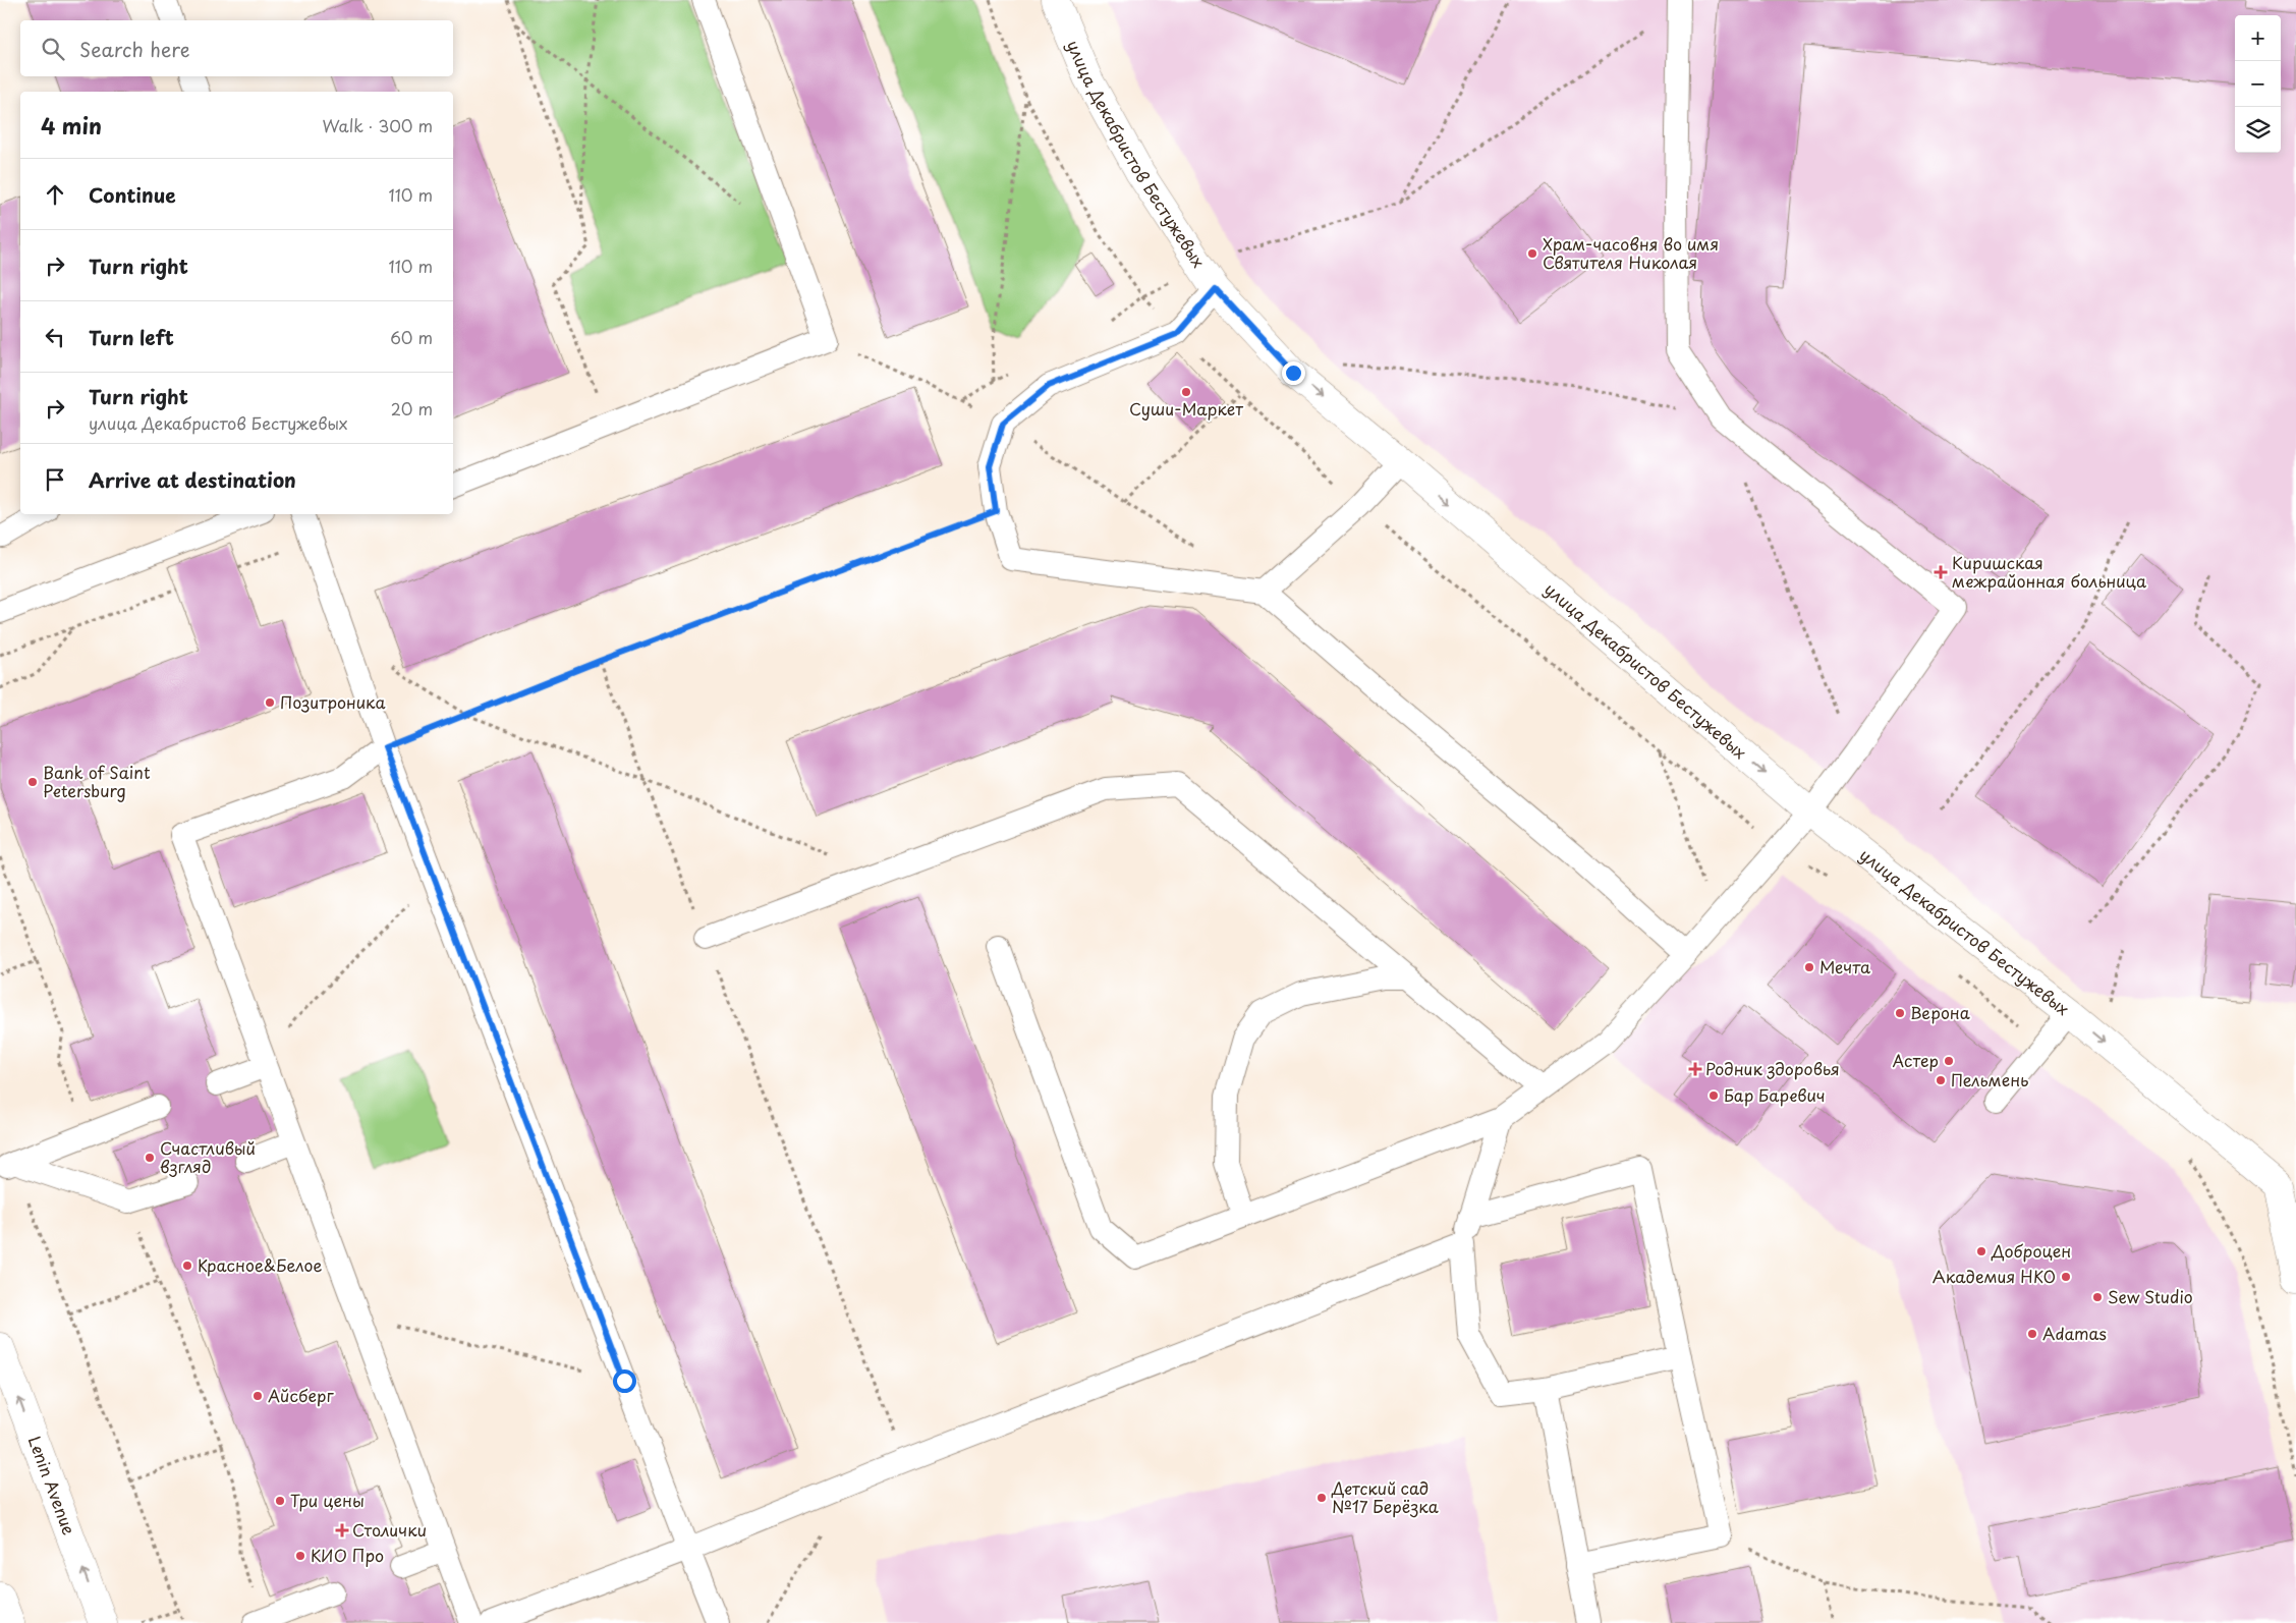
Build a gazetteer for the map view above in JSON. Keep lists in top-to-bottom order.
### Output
{
  "streets": {
    "street": ["улица Декабристов Бестужевых", "Lenin Avenue"]
  },
  "one_way": ["улица Декабристов Бестужевых", "Lenin Avenue"],
  "places": {
    "other": [
      "Храм-часовня во имя Святителя Николая",
      "Суши-Маркет",
      "Позитроника",
      "Bank of Saint Petersburg",
      "Мечта",
      "Верона",
      "Астер",
      "Пельмень",
      "Бар Баревич",
      "Счастливый взгляд",
      "Доброцен",
      "Красное&Белое",
      "Академия НКО",
      "Sew Studio",
      "Adamas",
      "Айсберг",
      "Детский сад №17 Берёзка",
      "Три цены",
      "КИО Про"
    ],
    "health": ["Киришская межрайонная больница", "Родник здоровья", "Столички"]
  },
  "page": {
    "map_buttons": ["+", "−"],
    "search": "Search here",
    "heading": ["4 min", "Walk · 300 m"],
    "list": [
      ["Continue", "110 m"],
      ["Turn right", "110 m"],
      ["Turn left", "60 m"],
      ["Turn right", "улица Декабристов Бестужевых", "20 m"],
      "Arrive at destination"
    ]
  }
}
